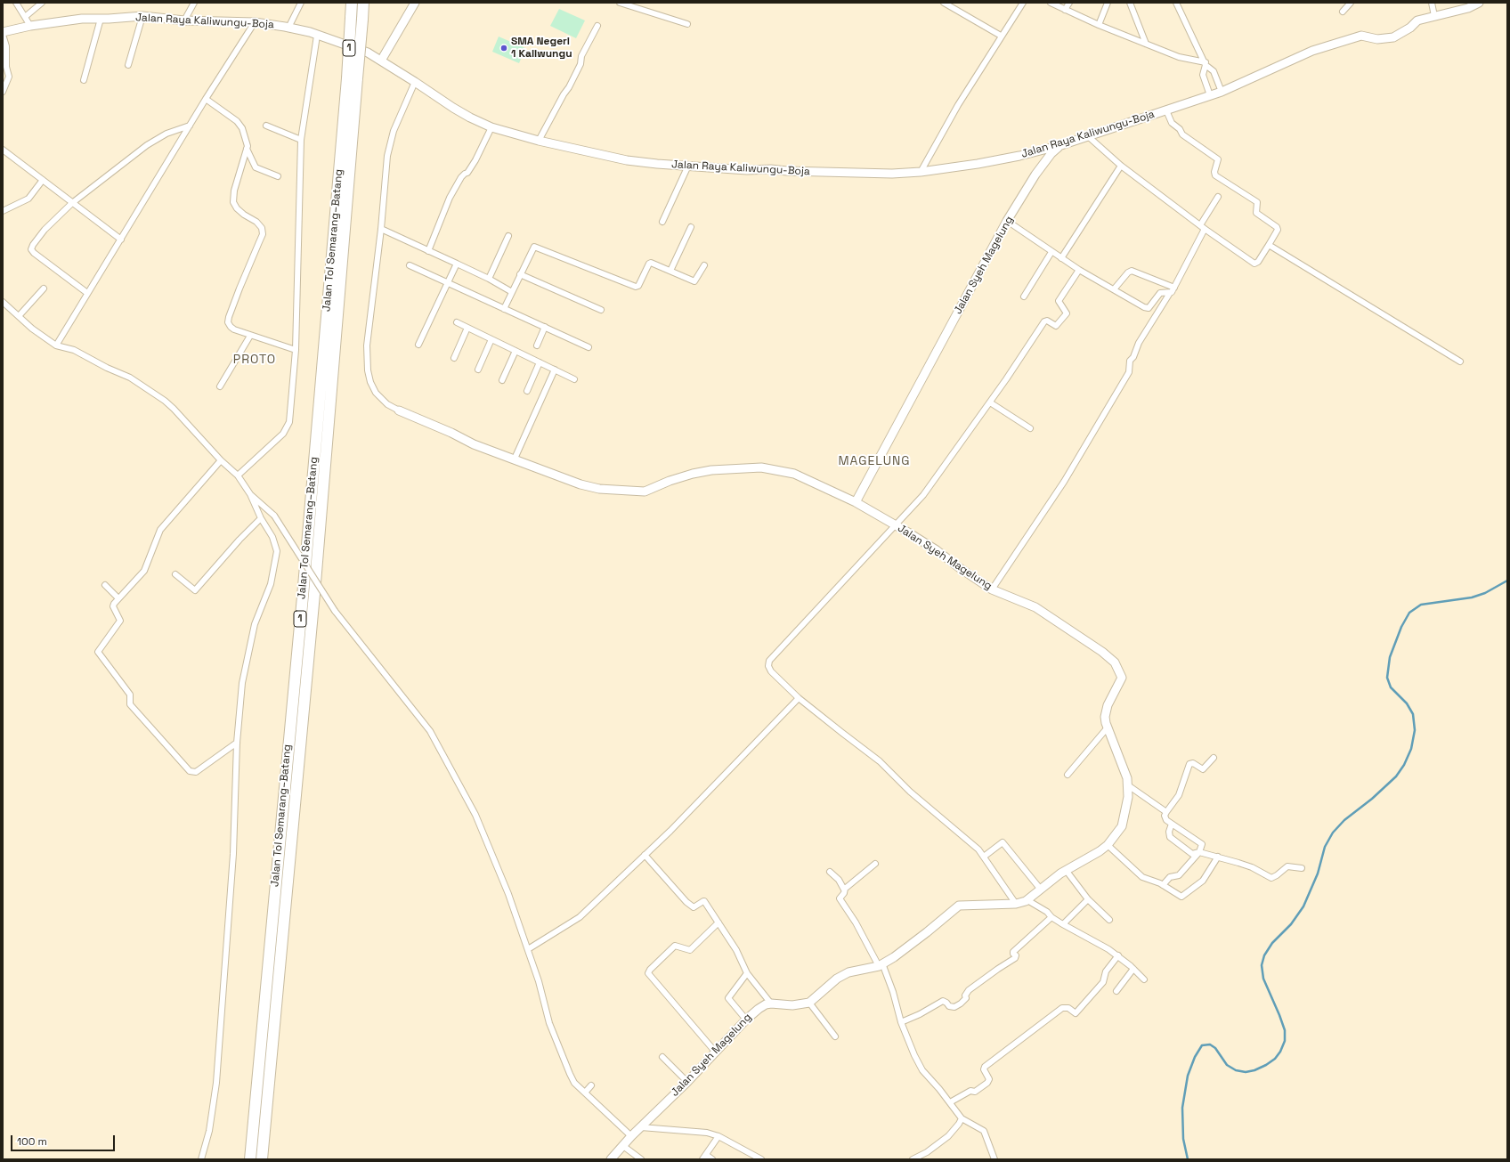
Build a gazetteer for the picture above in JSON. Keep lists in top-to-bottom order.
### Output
{
  "streets": {
    "highway": ["1", "Jalan Tol Semarang–Batang"],
    "street": ["Jalan Raya Kaliwungu-Boja", "Jalan Syeh Magelung"]
  },
  "crossings": [
    ["Jalan Raya Kaliwungu-Boja", "Jalan Syeh Magelung"]
  ],
  "districts": ["PROTO", "MAGELUNG"],
  "places": ["SMA Negeri 1 Kaliwungu"],
  "scale_bar": "100 m"
}
